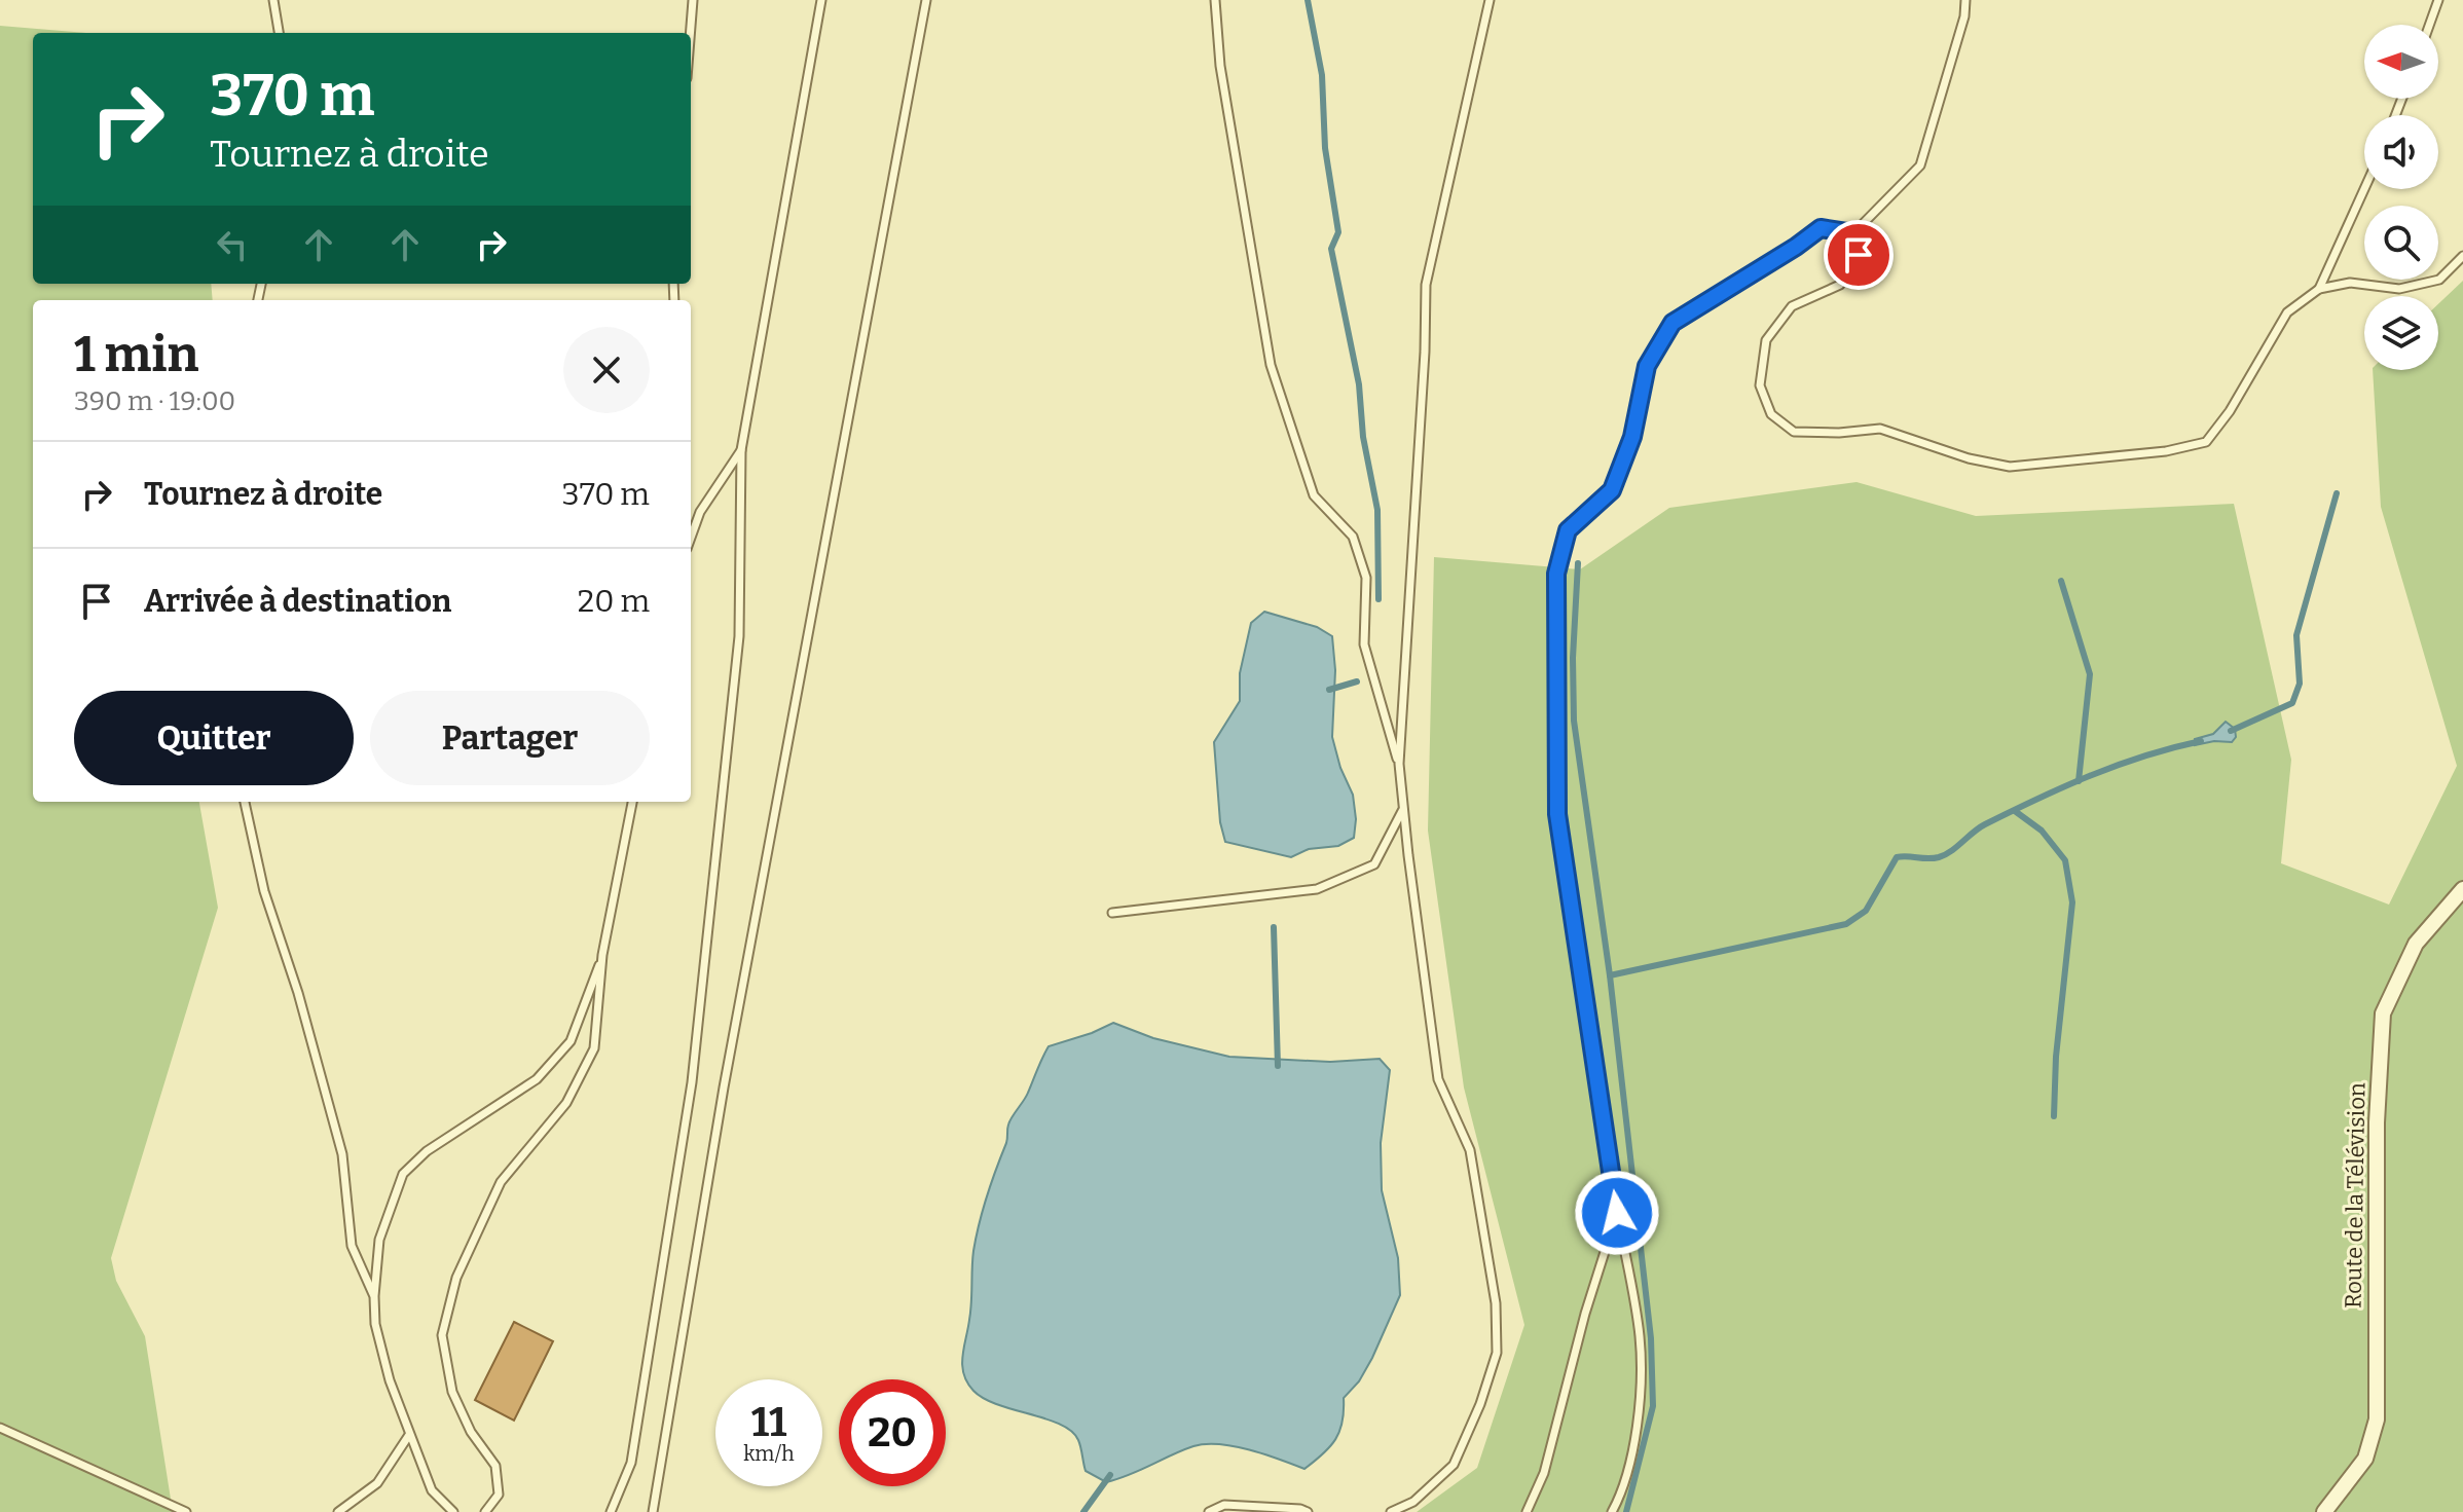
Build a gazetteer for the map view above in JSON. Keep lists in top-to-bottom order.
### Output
{
  "streets": {
    "street": ["Route de la Télévision"]
  },
  "north": "left",
  "page": {
    "turn": ["370 m", "Tournez à droite"],
    "heading": ["1 min", "390 m · 19:00"],
    "list": [
      {
        "name": "Tournez à droite",
        "value": "370 m"
      },
      {
        "name": "Arrivée à destination",
        "value": "20 m"
      }
    ],
    "buttons": ["Quitter", "Partager"],
    "speed": "11 km/h",
    "limit": "20"
  }
}
